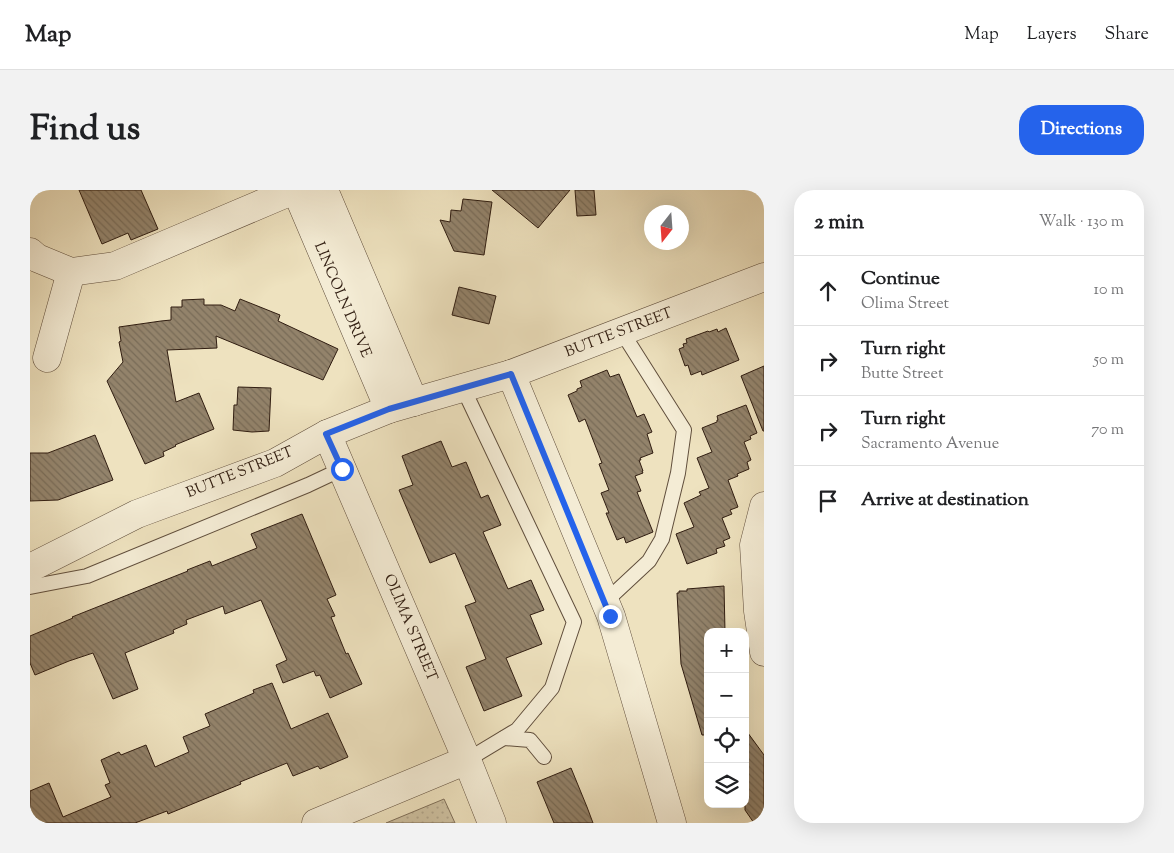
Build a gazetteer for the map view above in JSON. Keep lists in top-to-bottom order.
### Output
{
  "streets": {
    "street": ["LINCOLN DRIVE", "BUTTE STREET", "OLIMA STREET"]
  },
  "crossings": [
    ["LINCOLN DRIVE", "BUTTE STREET"],
    ["BUTTE STREET", "OLIMA STREET"]
  ],
  "north": "bottom",
  "page": {
    "header": "Map",
    "nav": ["Map", "Layers", "Share"],
    "title": "Find us",
    "buttons": "Directions",
    "heading": ["2 min", "Walk · 130 m"],
    "list": [
      ["Continue", "Olima Street", "10 m"],
      ["Turn right", "Butte Street", "50 m"],
      ["Turn right", "Sacramento Avenue", "70 m"],
      "Arrive at destination"
    ],
    "map_buttons": ["+", "−"]
  }
}
